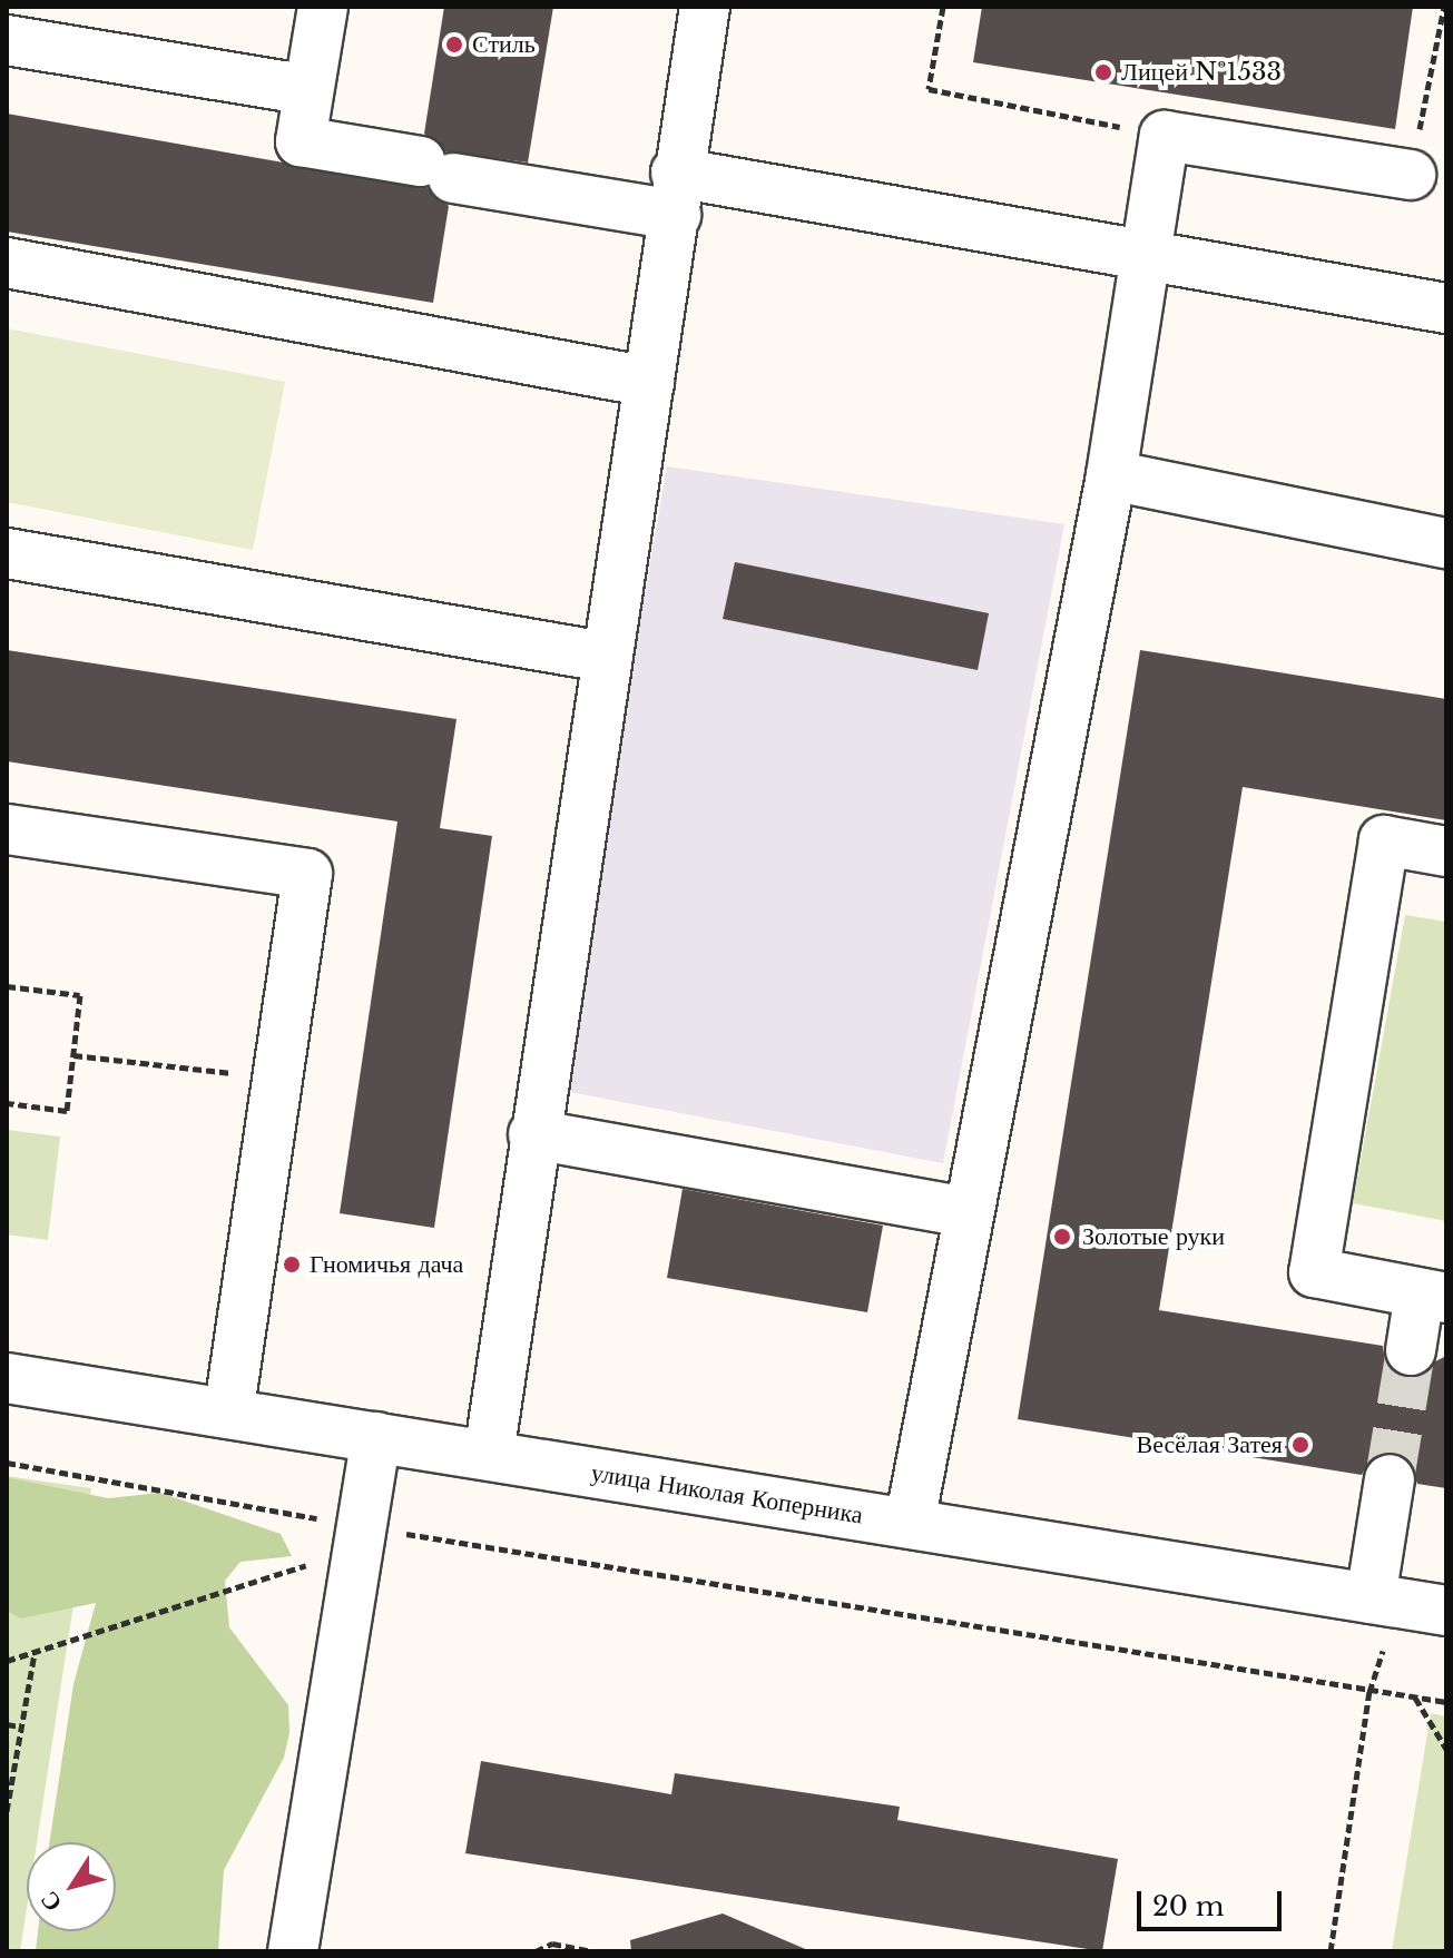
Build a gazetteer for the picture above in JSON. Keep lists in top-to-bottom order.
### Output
{
  "streets": {
    "street": ["улица Николая Коперника"]
  },
  "places": [
    "Стиль",
    "Лицей №1533",
    "Золотые руки",
    "Гномичья дача",
    "Весёлая Затея"
  ],
  "scale_bar": "20 m",
  "north": "bottom left"
}
